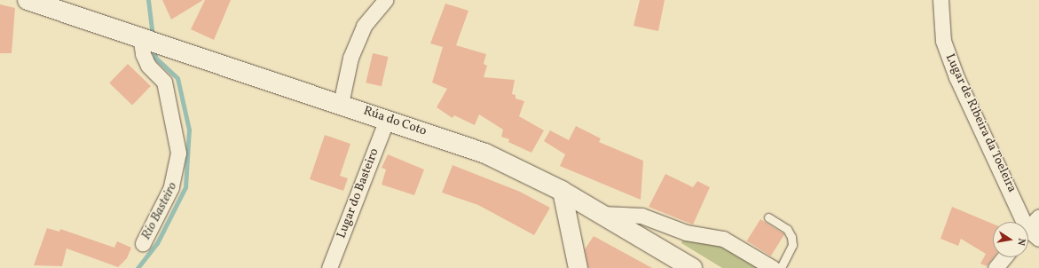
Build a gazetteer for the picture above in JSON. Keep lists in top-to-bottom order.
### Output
{
  "streets": {
    "main road": ["Rúa do Coto"],
    "street": ["Lugar de Ribeira da Toeleira", "Lugar do Basteiro"]
  },
  "crossings": [
    ["Rúa do Coto", "Lugar do Basteiro"]
  ],
  "water": ["Río Basteiro"],
  "north": "right"
}
